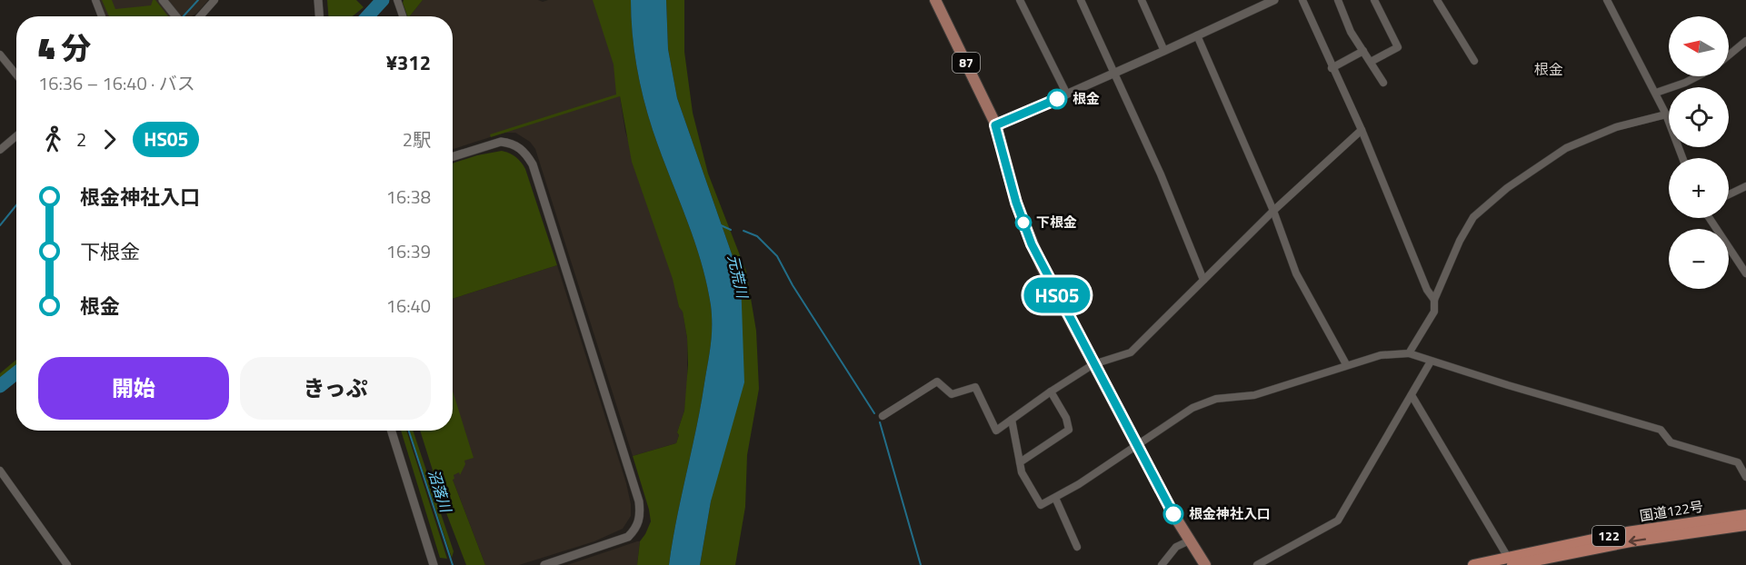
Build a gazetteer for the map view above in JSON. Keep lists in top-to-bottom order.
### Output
{
  "streets": {
    "highway": ["国道122号", "122"],
    "main road": ["87"]
  },
  "districts": ["根金"],
  "water": ["元荒川", "沼落川"],
  "places": ["根金", "下根金", "根金神社入口"],
  "lines": ["bus line HS05"],
  "north": "left",
  "page": {
    "on_map": "HS05",
    "map_buttons": ["+", "−"],
    "heading": ["4 分", "16:36 – 16:40 · バス", "¥312"],
    "legs": ["2", "HS05", "2駅"],
    "list": [
      {
        "name": "根金神社入口",
        "value": "16:38"
      },
      {
        "name": "下根金",
        "value": "16:39"
      },
      {
        "name": "根金",
        "value": "16:40"
      }
    ],
    "buttons": ["開始", "きっぷ"]
  }
}
